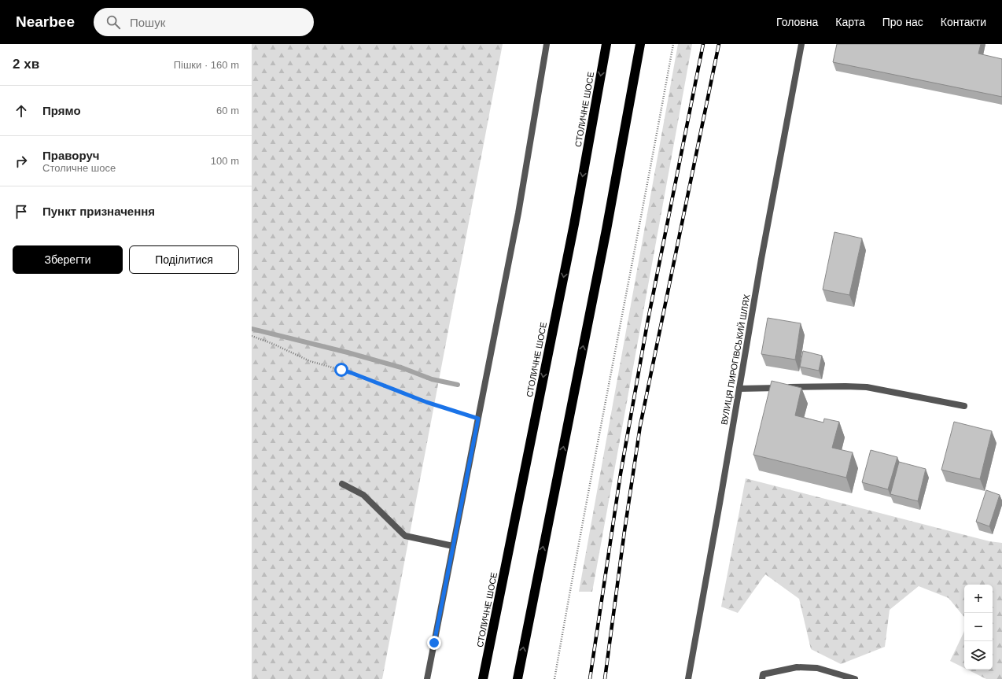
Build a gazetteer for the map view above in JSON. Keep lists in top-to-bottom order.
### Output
{
  "streets": {
    "highway": ["СТОЛИЧНЕ ШОСЕ"],
    "street": ["ВУЛИЦЯ ПИРОГІВСЬКИЙ ШЛЯХ"]
  },
  "page": {
    "header": "Nearbee",
    "search": "Пошук",
    "nav": [
      "Головна",
      "Карта",
      "Про нас",
      "Контакти"
    ],
    "heading": ["2 хв", "Пішки · 160 m"],
    "list": [
      ["Прямо", "60 m"],
      ["Праворуч", "Столичне шосе", "100 m"],
      "Пункт призначення"
    ],
    "buttons": ["Зберегти", "Поділитися"],
    "map_buttons": ["+", "−"]
  }
}
